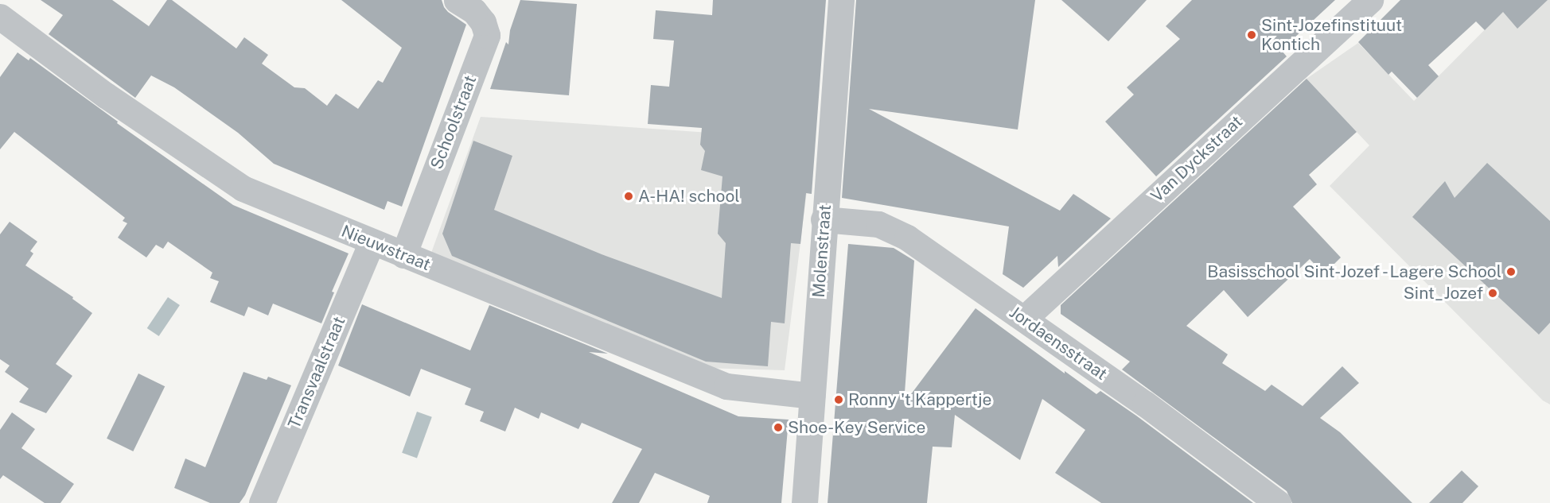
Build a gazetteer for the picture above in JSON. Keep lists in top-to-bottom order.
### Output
{
  "streets": {
    "street": [
      "Schoolstraat",
      "Van Dyckstraat",
      "Nieuwstraat",
      "Molenstraat",
      "Jordaensstraat",
      "Transvaalstraat"
    ]
  },
  "crossings": [
    ["Schoolstraat", "Nieuwstraat"],
    ["Van Dyckstraat", "Jordaensstraat"],
    ["Nieuwstraat", "Molenstraat"],
    ["Nieuwstraat", "Transvaalstraat"],
    ["Molenstraat", "Jordaensstraat"]
  ],
  "places": [
    "Sint-Jozefinstituut Kontich",
    "A-HA! school",
    "Basisschool Sint-Jozef - Lagere School",
    "Sint_Jozef",
    "Ronny 't Kappertje",
    "Shoe-Key Service"
  ]
}
